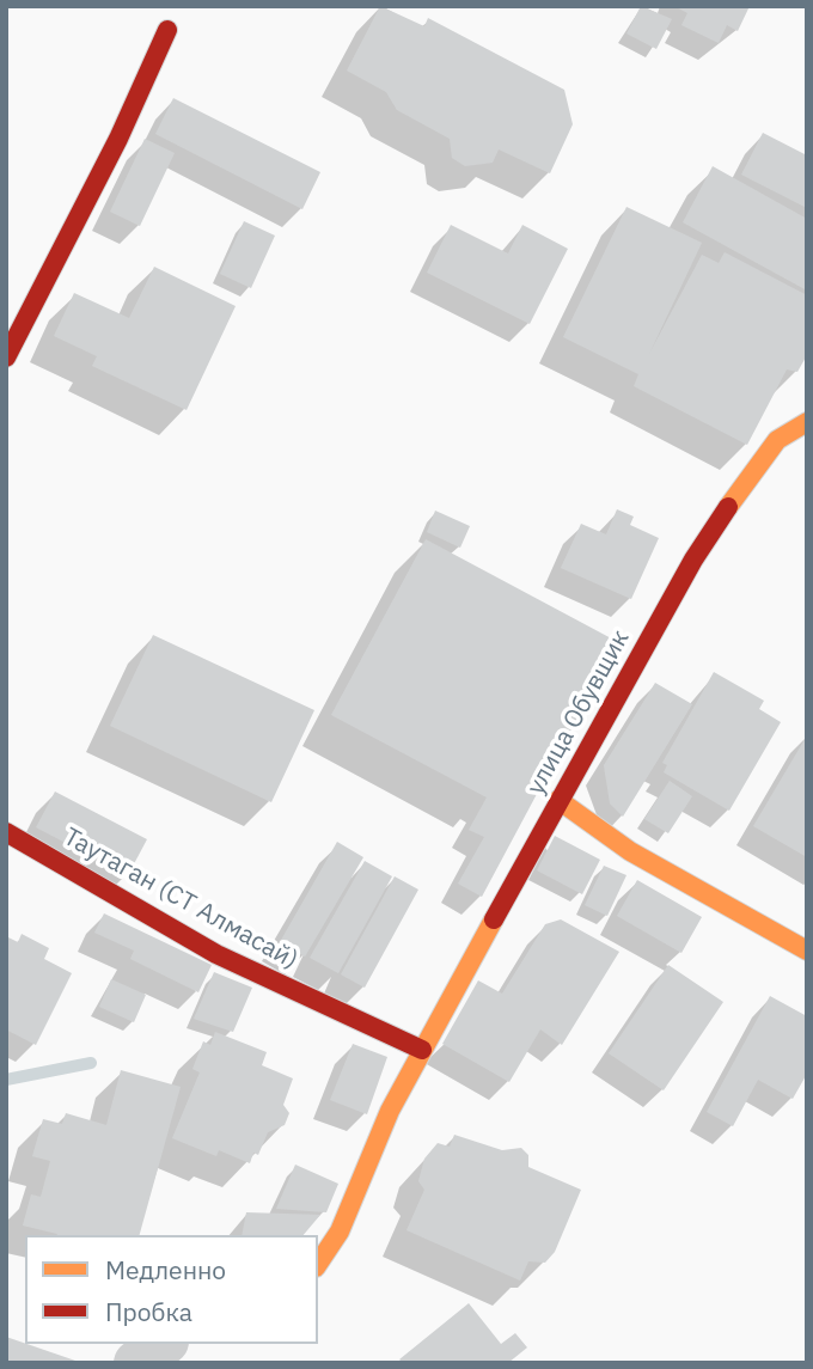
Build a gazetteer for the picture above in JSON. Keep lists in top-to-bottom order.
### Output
{
  "streets": {
    "street": ["улица Обувщик", "Таутаган (СТ Алмасай)"]
  },
  "crossings": [
    ["улица Обувщик", "Таутаган (СТ Алмасай)"]
  ],
  "legend": ["Медленно", "Пробка"]
}
